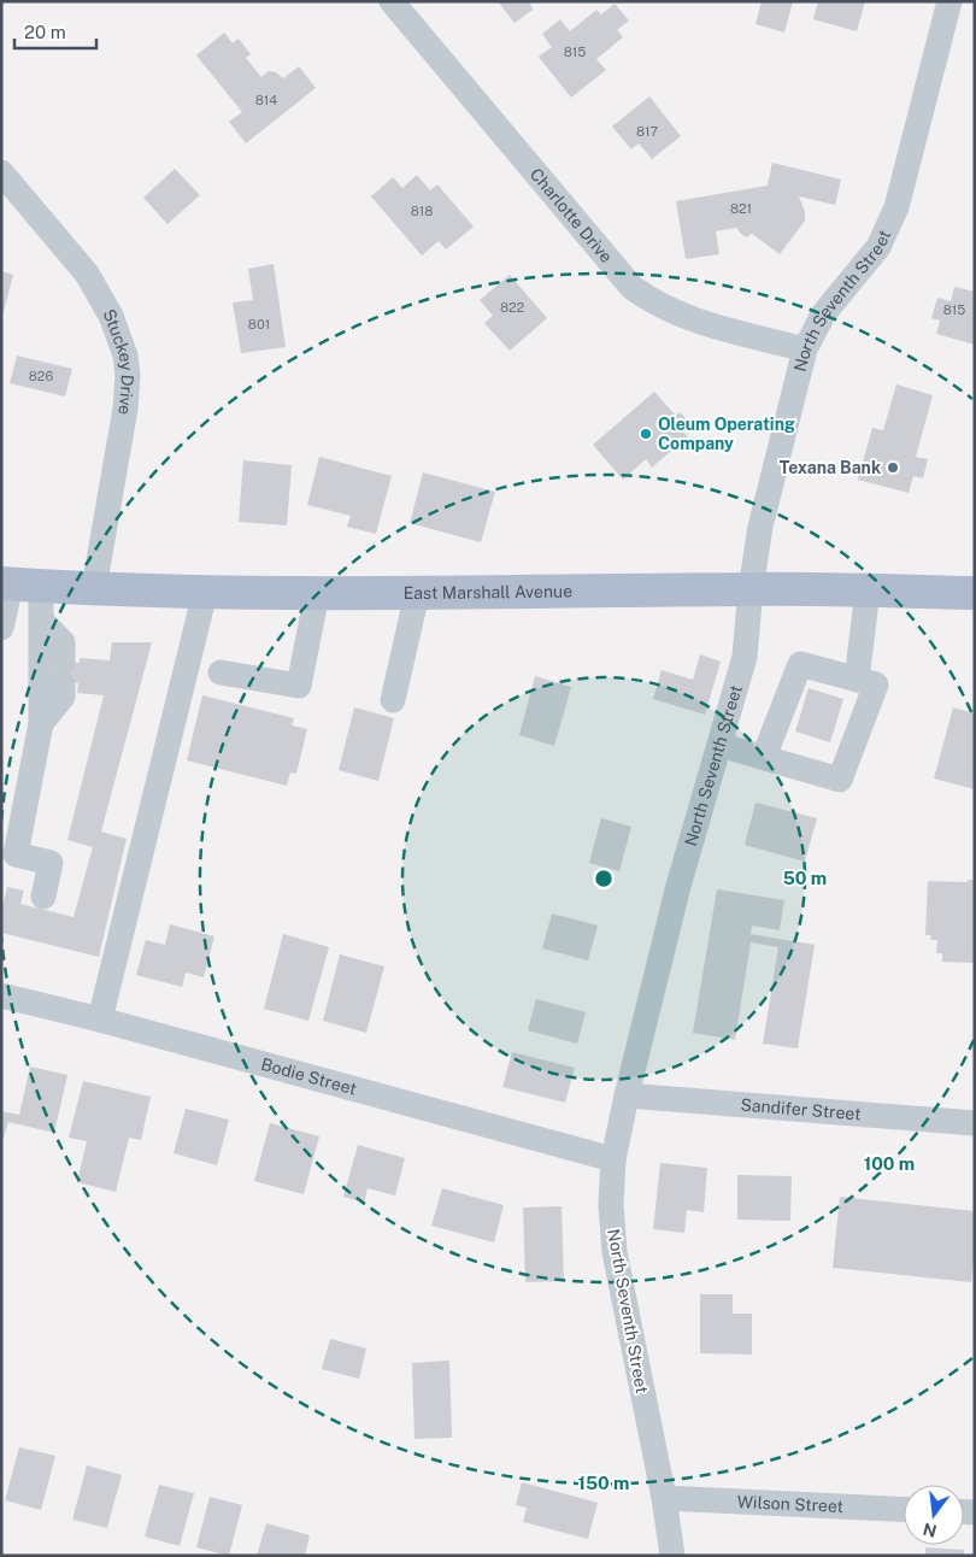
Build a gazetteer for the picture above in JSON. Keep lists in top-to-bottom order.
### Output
{
  "streets": {
    "main road": ["East Marshall Avenue"],
    "street": [
      "Charlotte Drive",
      "North Seventh Street",
      "Stuckey Drive",
      "Bodie Street",
      "Sandifer Street",
      "Wilson Street"
    ]
  },
  "crossings": [
    ["Charlotte Drive", "North Seventh Street"],
    ["North Seventh Street", "East Marshall Avenue"],
    ["North Seventh Street", "Bodie Street"],
    ["North Seventh Street", "Sandifer Street"],
    ["North Seventh Street", "Wilson Street"],
    ["Stuckey Drive", "East Marshall Avenue"]
  ],
  "places": ["Oleum Operating Company", "Texana Bank"],
  "house_numbers": [
    "815",
    "814",
    "817",
    "821",
    "818",
    "822",
    "815",
    "801",
    "826"
  ],
  "scale_bar": "20 m",
  "north": "bottom",
  "rings": ["50 m", "100 m", "150 m"]
}
